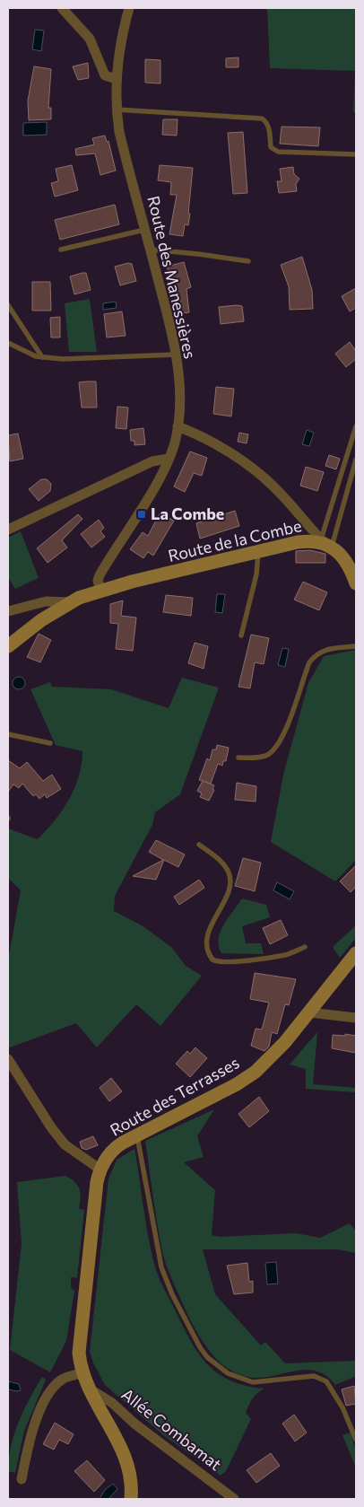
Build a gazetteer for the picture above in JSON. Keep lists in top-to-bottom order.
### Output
{
  "streets": {
    "street": [
      "Route des Manessières",
      "Route de la Combe",
      "Route des Terrasses",
      "Allée Combamat"
    ]
  },
  "crossings": [
    ["Route des Manessières", "Route de la Combe"],
    ["Route des Terrasses", "Allée Combamat"]
  ],
  "places": {
    "transit": ["La Combe"]
  }
}
